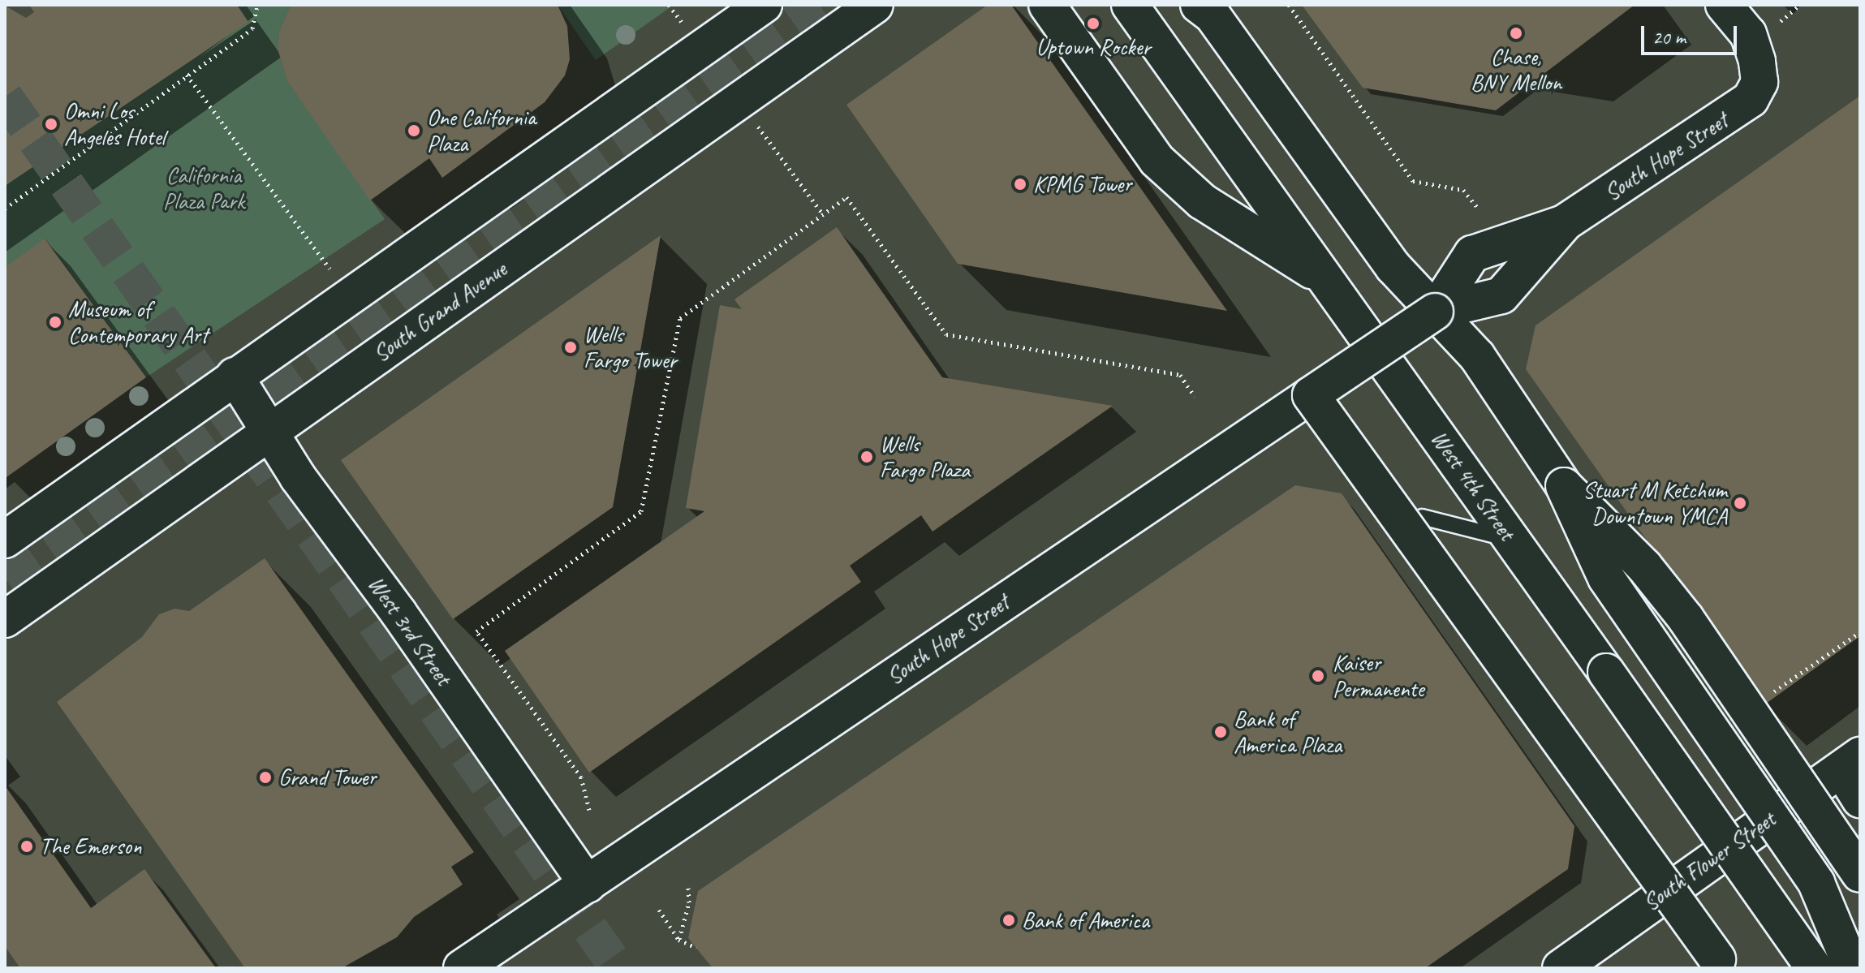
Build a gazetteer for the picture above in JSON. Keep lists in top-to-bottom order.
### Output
{
  "streets": {
    "main road": [
      "South Hope Street",
      "South Grand Avenue",
      "West 4th Street",
      "West 3rd Street",
      "South Flower Street"
    ]
  },
  "crossings": [
    ["South Hope Street", "West 3rd Street"],
    ["South Grand Avenue", "West 3rd Street"]
  ],
  "parks": ["California Plaza Park"],
  "places": [
    "Uptown Rocker",
    "Chase, BNY Mellon",
    "Omni Los Angeles Hotel",
    "One California Plaza",
    "KPMG Tower",
    "Museum of Contemporary Art",
    "Wells Fargo Tower",
    "Wells Fargo Plaza",
    "Stuart M Ketchum Downtown YMCA",
    "Kaiser Permanente",
    "Bank of America Plaza",
    "Grand Tower",
    "The Emerson",
    "Bank of America"
  ],
  "scale_bar": "20 m"
}
